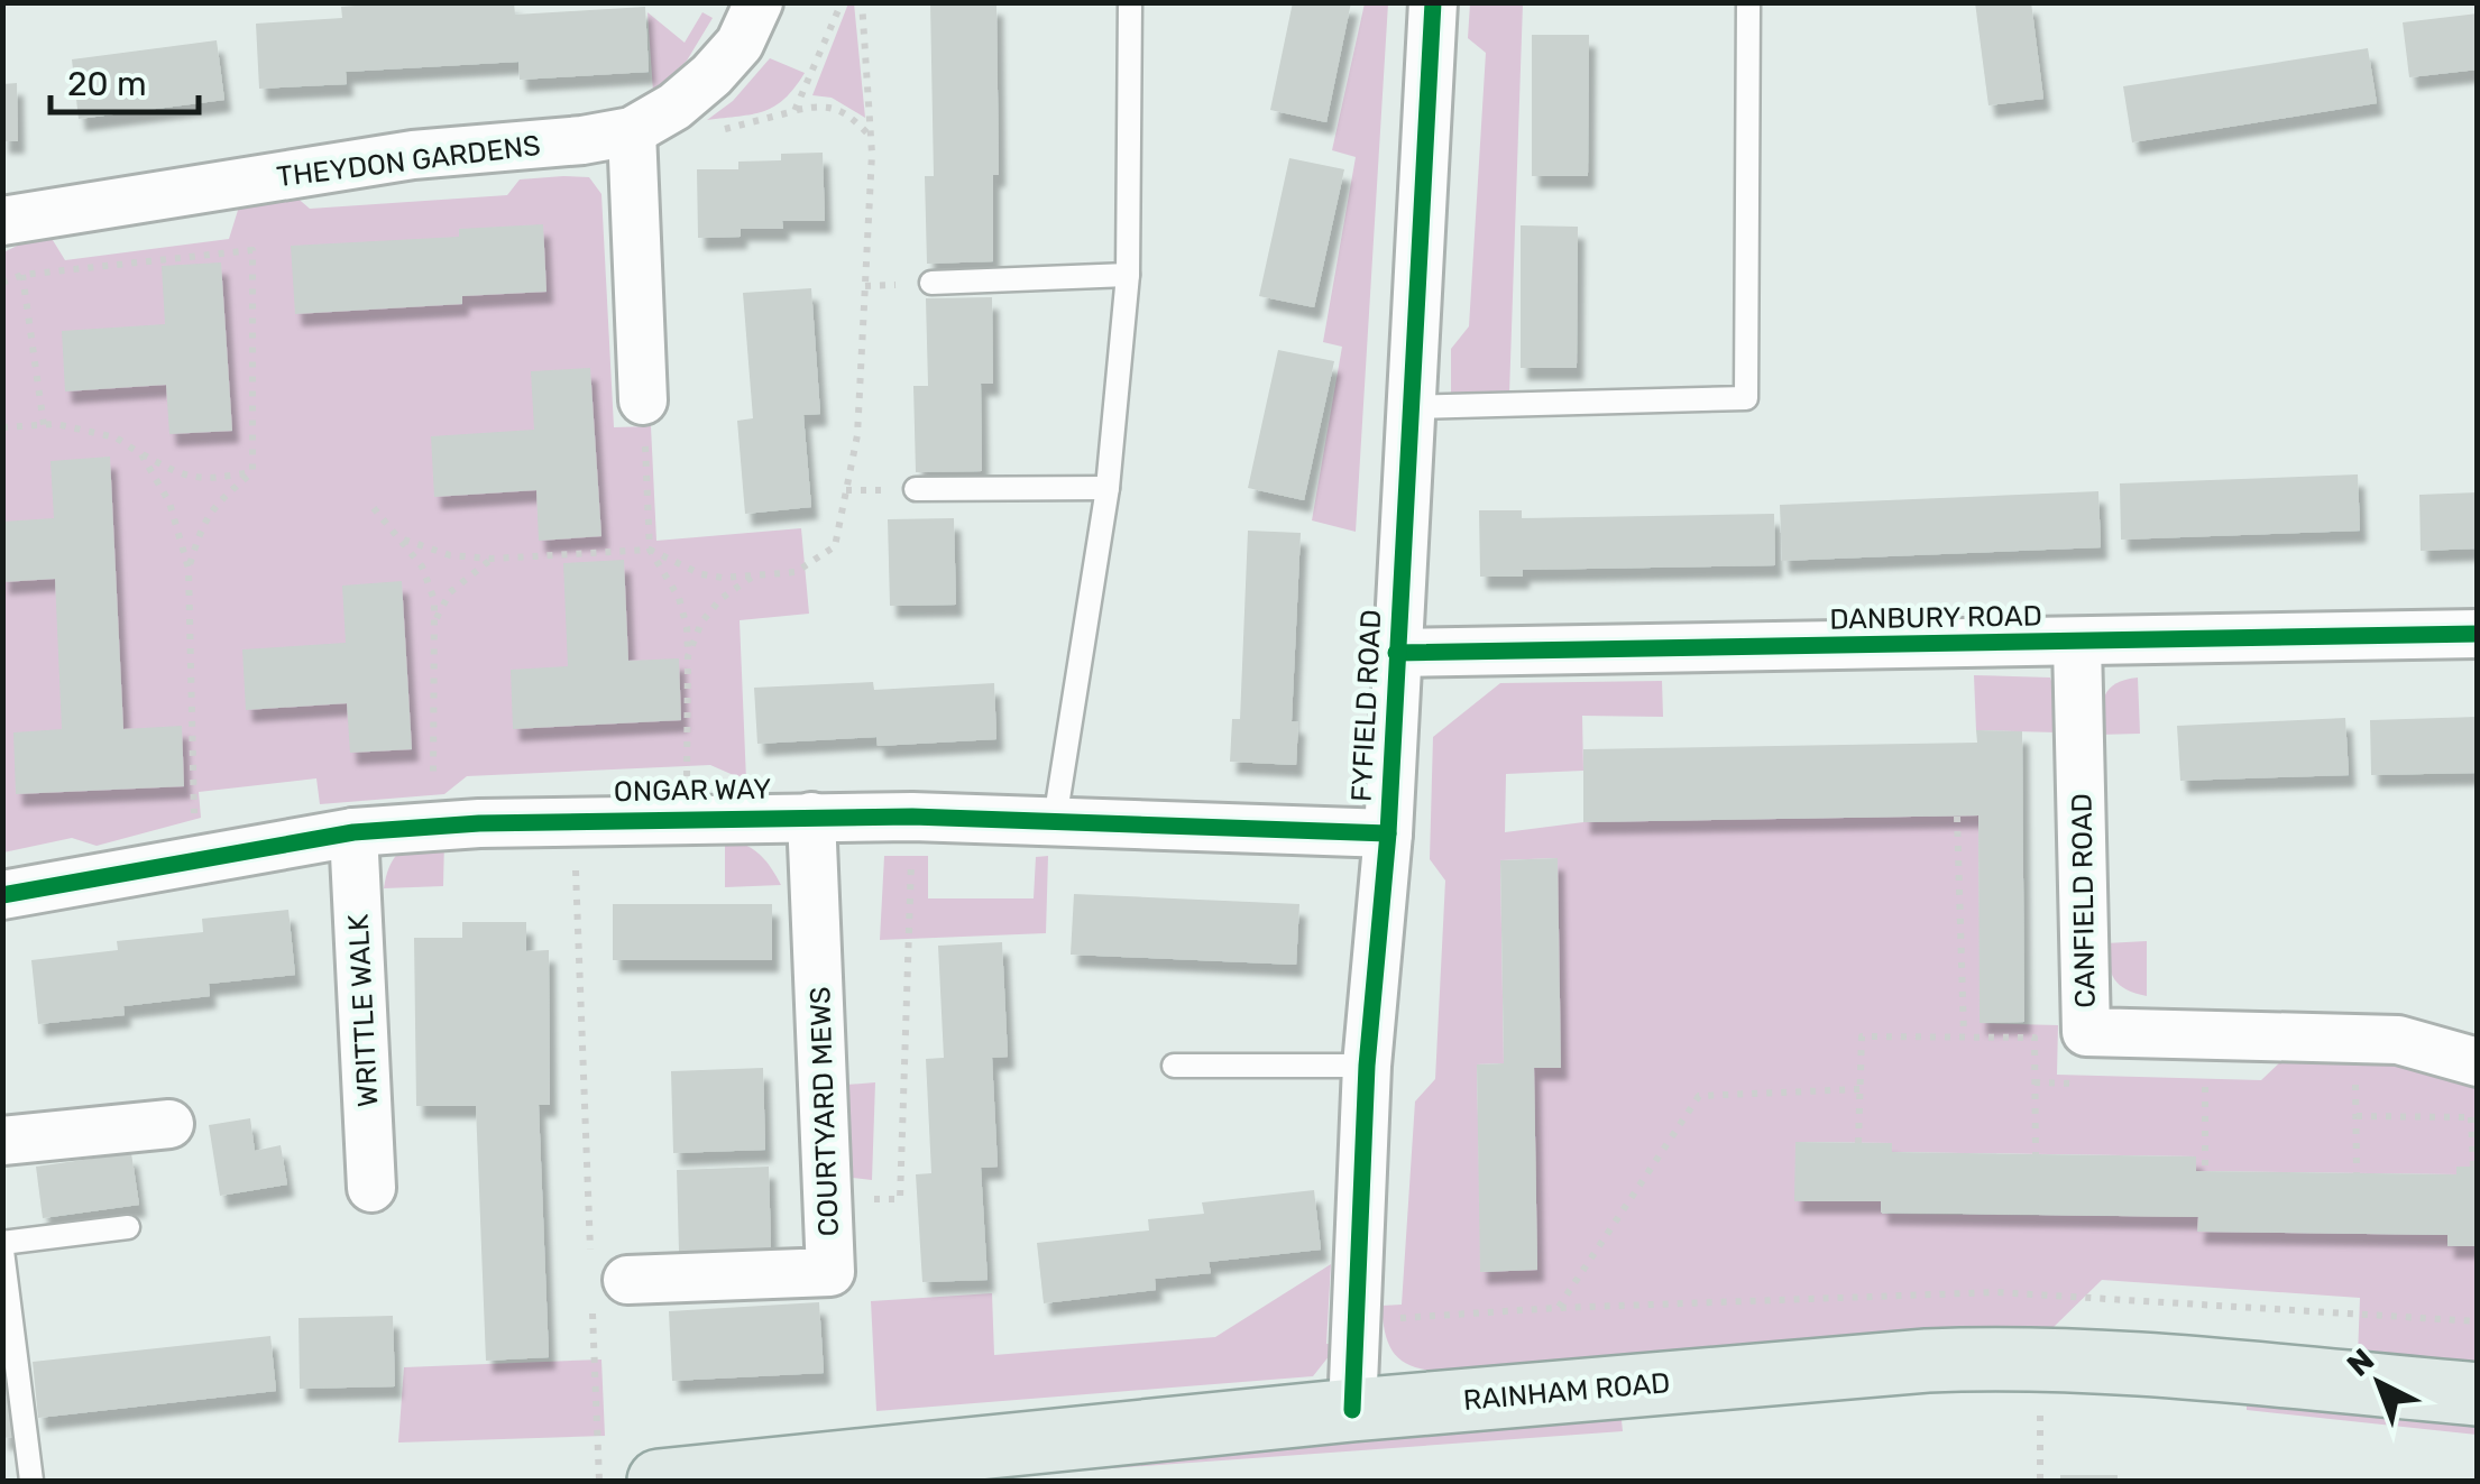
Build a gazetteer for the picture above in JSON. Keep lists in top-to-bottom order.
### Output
{
  "streets": {
    "main road": ["RAINHAM ROAD"],
    "street": [
      "THEYDON GARDENS",
      "DANBURY ROAD",
      "FYFIELD ROAD",
      "ONGAR WAY",
      "CANFIELD ROAD",
      "WRITTLE WALK",
      "COURTYARD MEWS"
    ]
  },
  "crossings": [
    ["DANBURY ROAD", "FYFIELD ROAD"],
    ["DANBURY ROAD", "CANFIELD ROAD"],
    ["FYFIELD ROAD", "ONGAR WAY"],
    ["FYFIELD ROAD", "RAINHAM ROAD"],
    ["ONGAR WAY", "WRITTLE WALK"],
    ["ONGAR WAY", "COURTYARD MEWS"]
  ],
  "scale_bar": "20 m",
  "north": "top left"
}
